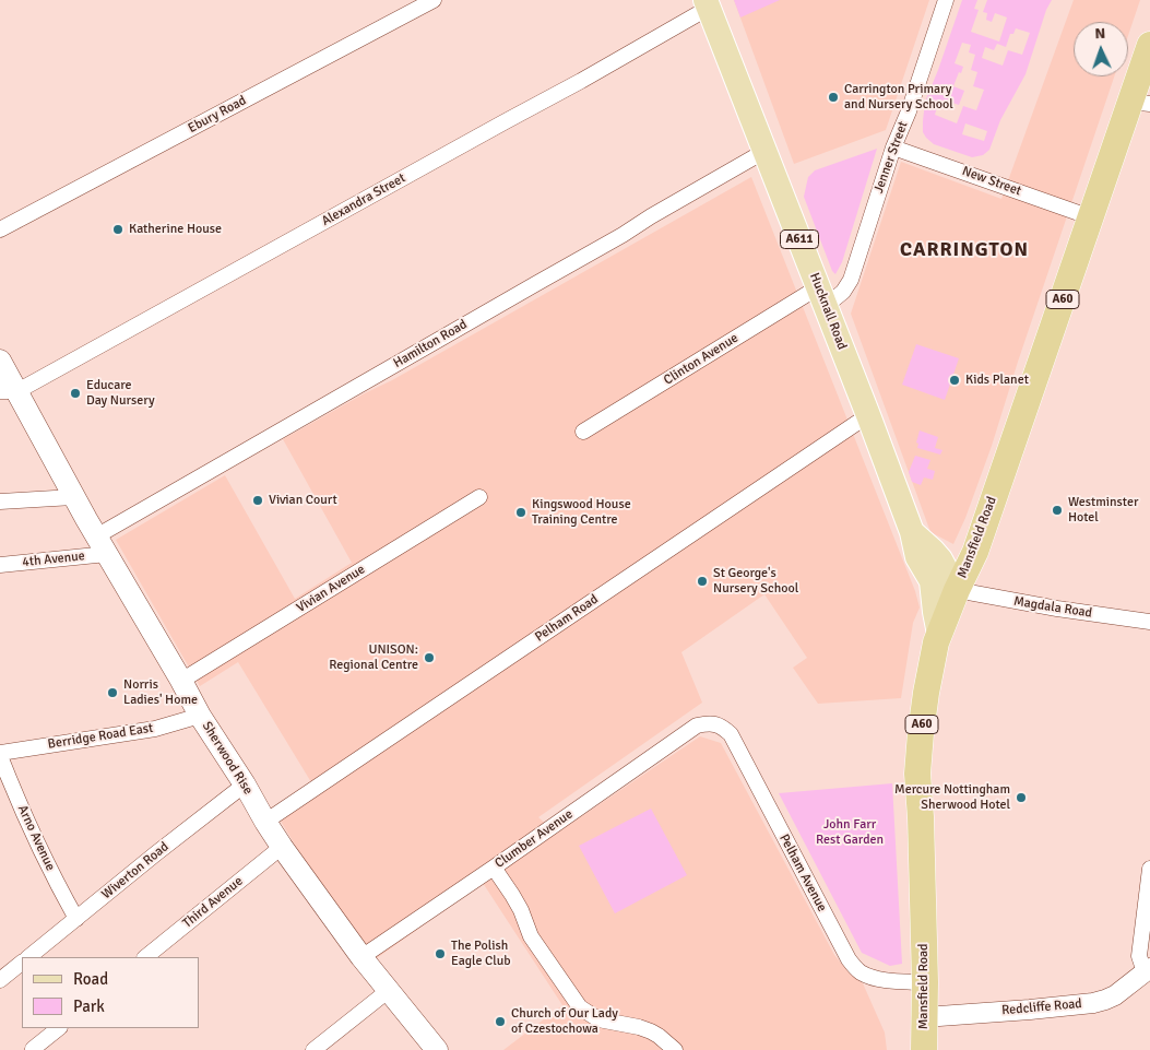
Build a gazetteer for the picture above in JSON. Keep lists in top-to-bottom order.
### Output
{
  "streets": {
    "highway": ["A60", "Mansfield Road"],
    "main road": ["A611", "Hucknall Road", "Sherwood Rise"],
    "street": [
      "Ebury Road",
      "Jenner Street",
      "New Street",
      "Alexandra Street",
      "Hamilton Road",
      "Clinton Avenue",
      "4th Avenue",
      "Vivian Avenue",
      "Magdala Road",
      "Pelham Road",
      "Berridge Road East",
      "Arno Avenue",
      "Clumber Avenue",
      "Wiverton Road",
      "Pelham Avenue",
      "Third Avenue",
      "Redcliffe Road"
    ]
  },
  "crossings": [
    ["Jenner Street", "New Street"],
    ["Jenner Street", "Hucknall Road"],
    ["Jenner Street", "Clinton Avenue"],
    ["New Street", "Mansfield Road"],
    ["Alexandra Street", "Hucknall Road"],
    ["Alexandra Street", "Sherwood Rise"],
    ["Hucknall Road", "Hamilton Road"],
    ["Hucknall Road", "Clinton Avenue"],
    ["Hucknall Road", "Mansfield Road"],
    ["Hucknall Road", "Magdala Road"],
    ["Hucknall Road", "Pelham Road"],
    ["Hamilton Road", "4th Avenue"],
    ["Hamilton Road", "Sherwood Rise"],
    ["Mansfield Road", "Magdala Road"],
    ["Mansfield Road", "Pelham Avenue"],
    ["Mansfield Road", "Redcliffe Road"],
    ["4th Avenue", "Sherwood Rise"],
    ["Vivian Avenue", "Sherwood Rise"],
    ["Pelham Road", "Sherwood Rise"],
    ["Berridge Road East", "Sherwood Rise"],
    ["Berridge Road East", "Arno Avenue"],
    ["Sherwood Rise", "Clumber Avenue"],
    ["Sherwood Rise", "Wiverton Road"],
    ["Sherwood Rise", "Third Avenue"],
    ["Arno Avenue", "Wiverton Road"],
    ["Clumber Avenue", "Pelham Avenue"]
  ],
  "districts": ["CARRINGTON"],
  "parks": ["John Farr Rest Garden"],
  "places": [
    "Carrington Primary and Nursery School",
    "Katherine House",
    "Kids Planet",
    "Educare Day Nursery",
    "Vivian Court",
    "Westminster Hotel",
    "Kingswood House Training Centre",
    "St George's Nursery School",
    "UNISON: Regional Centre",
    "Norris Ladies' Home",
    "Mercure Nottingham Sherwood Hotel",
    "The Polish Eagle Club",
    "Church of Our Lady of Czestochowa"
  ],
  "legend": ["Road", "Park"],
  "north": "top"
}
